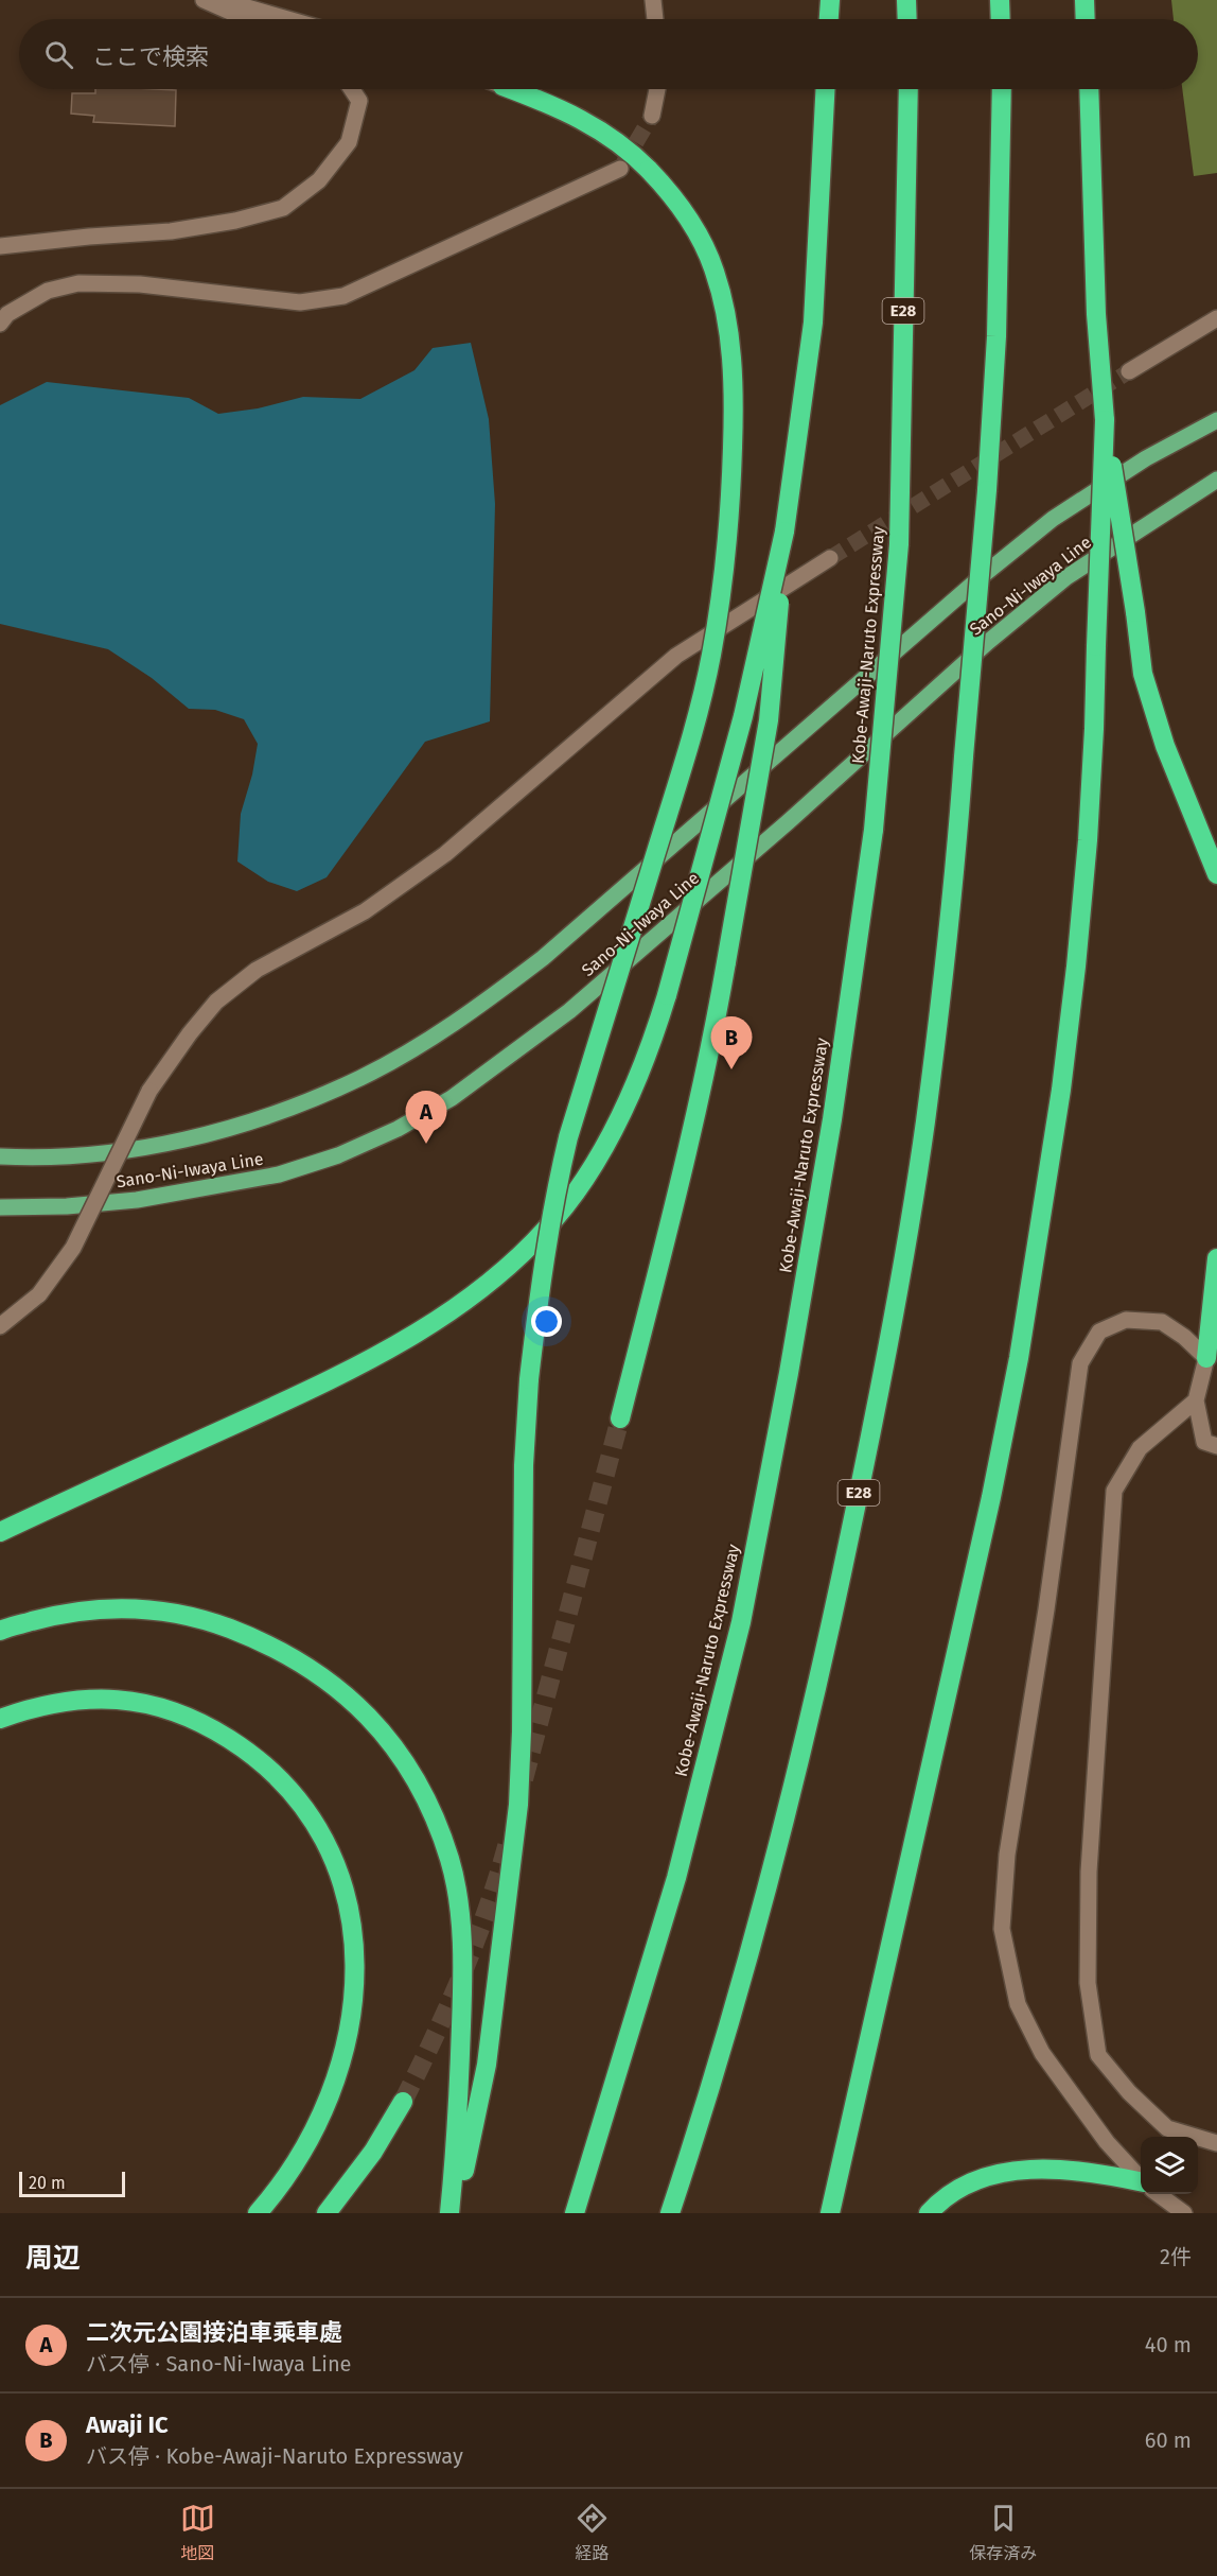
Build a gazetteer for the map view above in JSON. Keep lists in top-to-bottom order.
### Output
{
  "streets": {
    "highway": ["E28", "Kobe-Awaji-Naruto Expressway"],
    "main road": ["Sano-Ni-Iwaya Line"]
  },
  "scale_bar": "20 m",
  "page": {
    "search": "ここで検索",
    "pins": ["B", "A"],
    "scale": "20 m",
    "heading": ["周辺", "2件"],
    "list": [
      {
        "mark": "A",
        "name": "二次元公園接泊車乘車處",
        "note": "バス停 · Sano-Ni-Iwaya Line",
        "value": "40 m"
      },
      {
        "mark": "B",
        "name": "Awaji IC",
        "note": "バス停 · Kobe-Awaji-Naruto Expressway",
        "value": "60 m"
      }
    ],
    "nav": ["地図", "経路", "保存済み"]
  }
}
